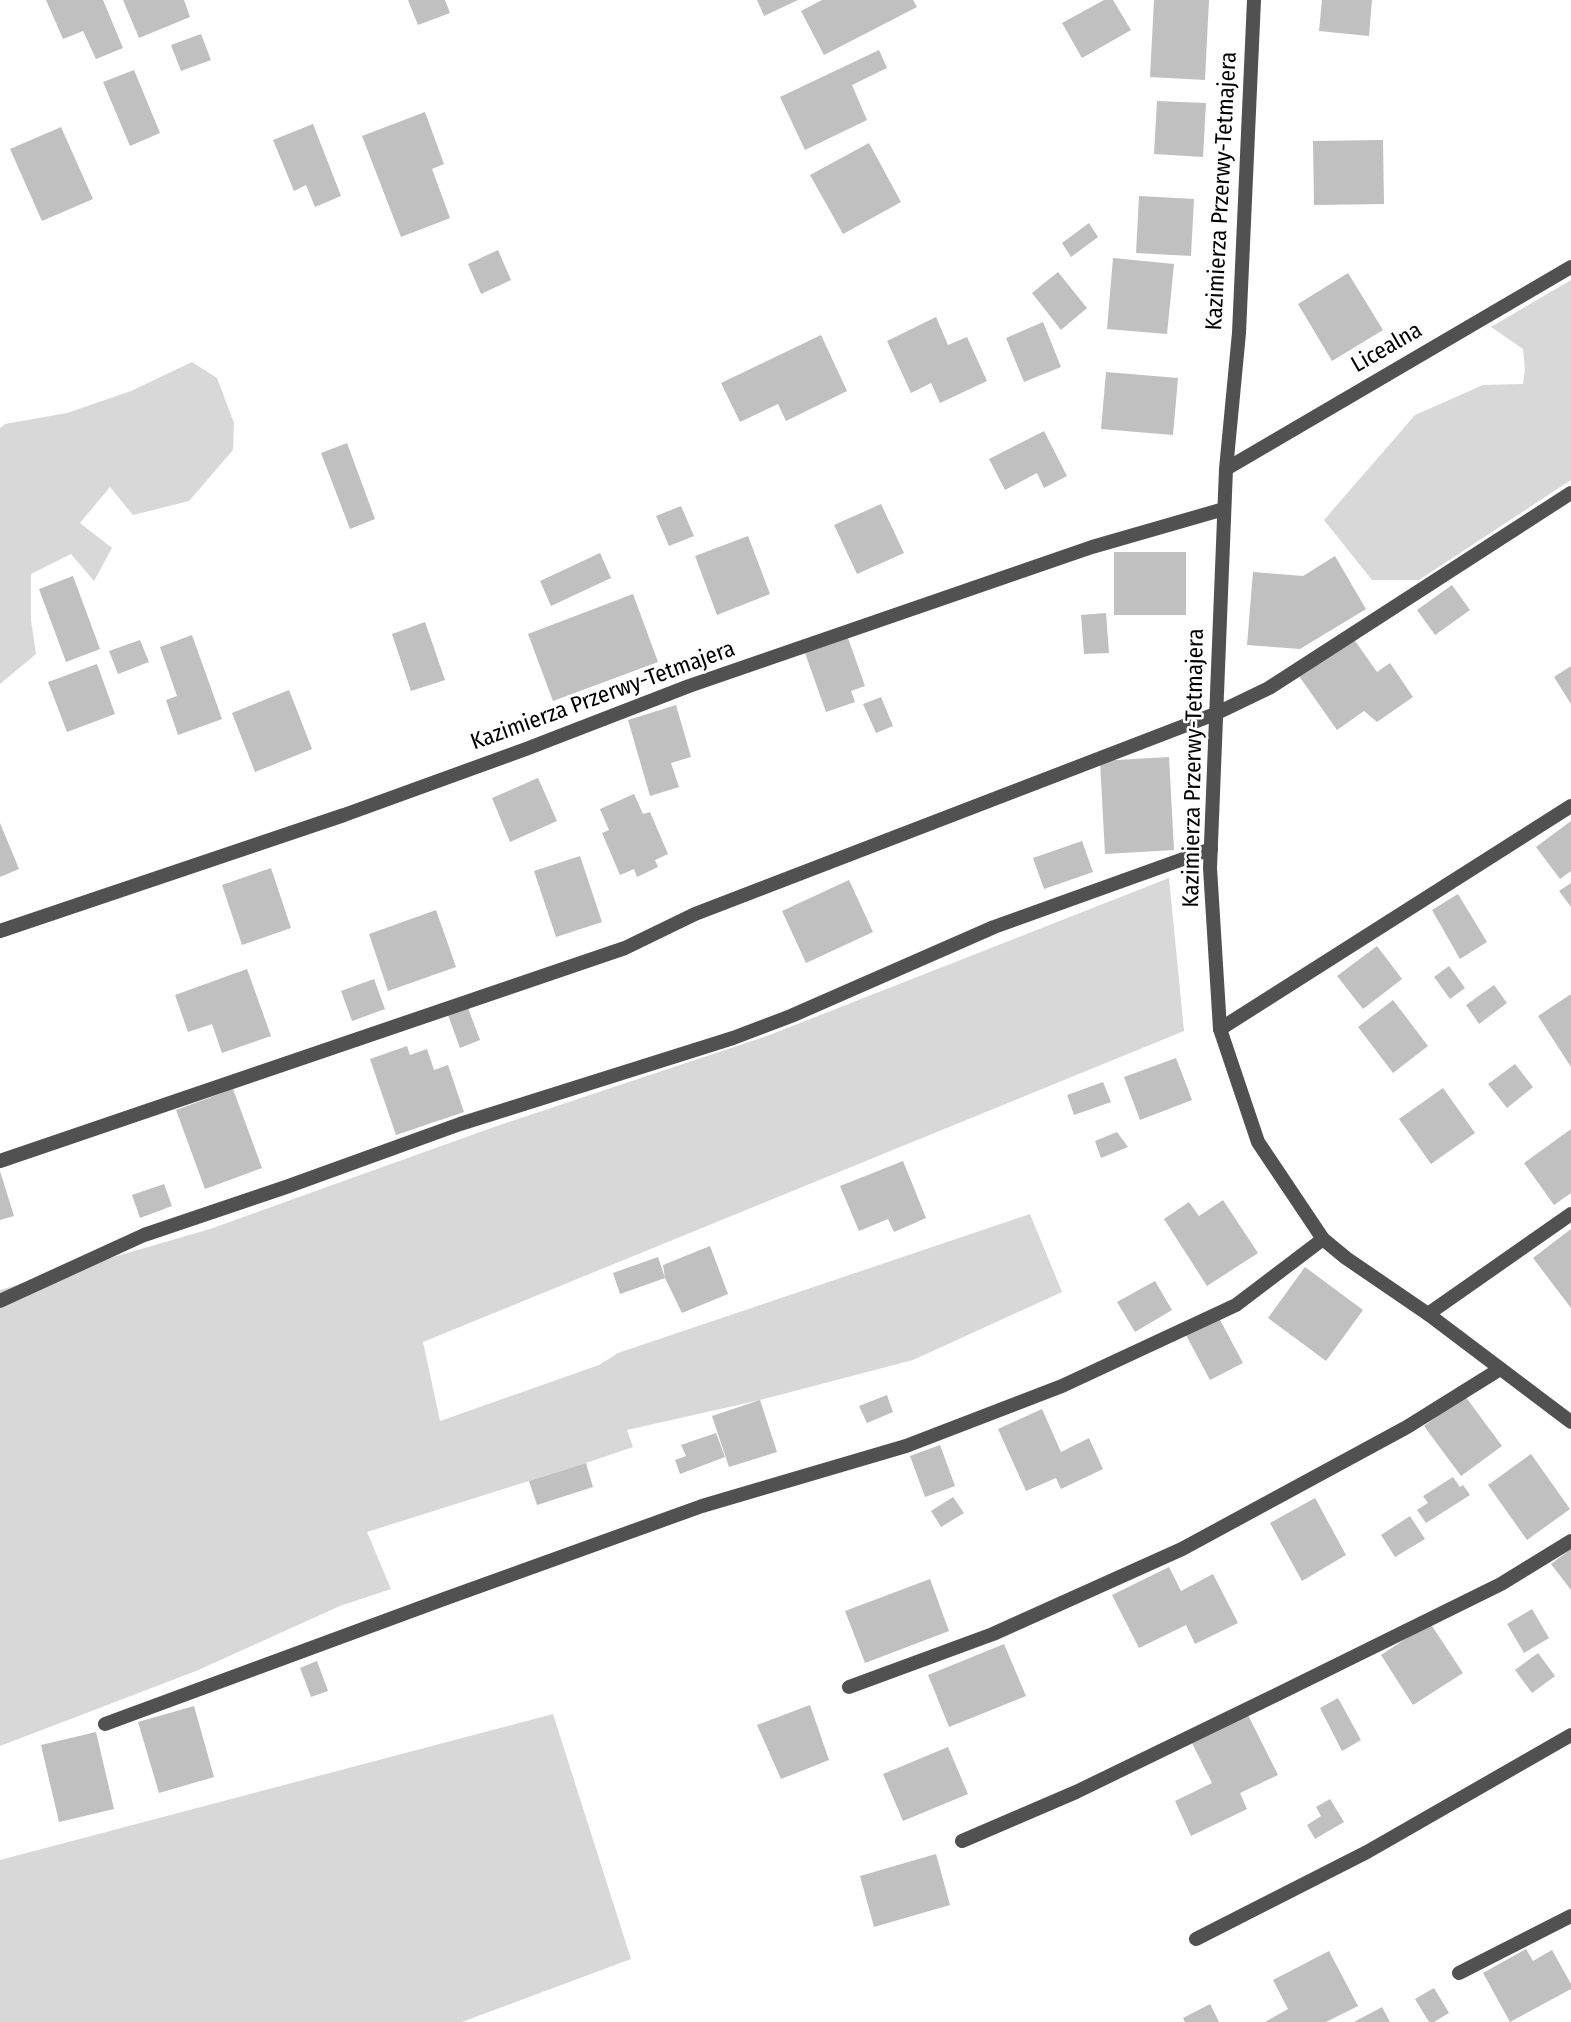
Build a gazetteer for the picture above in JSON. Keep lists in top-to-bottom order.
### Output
{
  "streets": {
    "street": ["Kazimierza Przerwy-Tetmajera", "Licealna"]
  },
  "crossings": [
    ["Kazimierza Przerwy-Tetmajera", "Licealna"]
  ]
}
